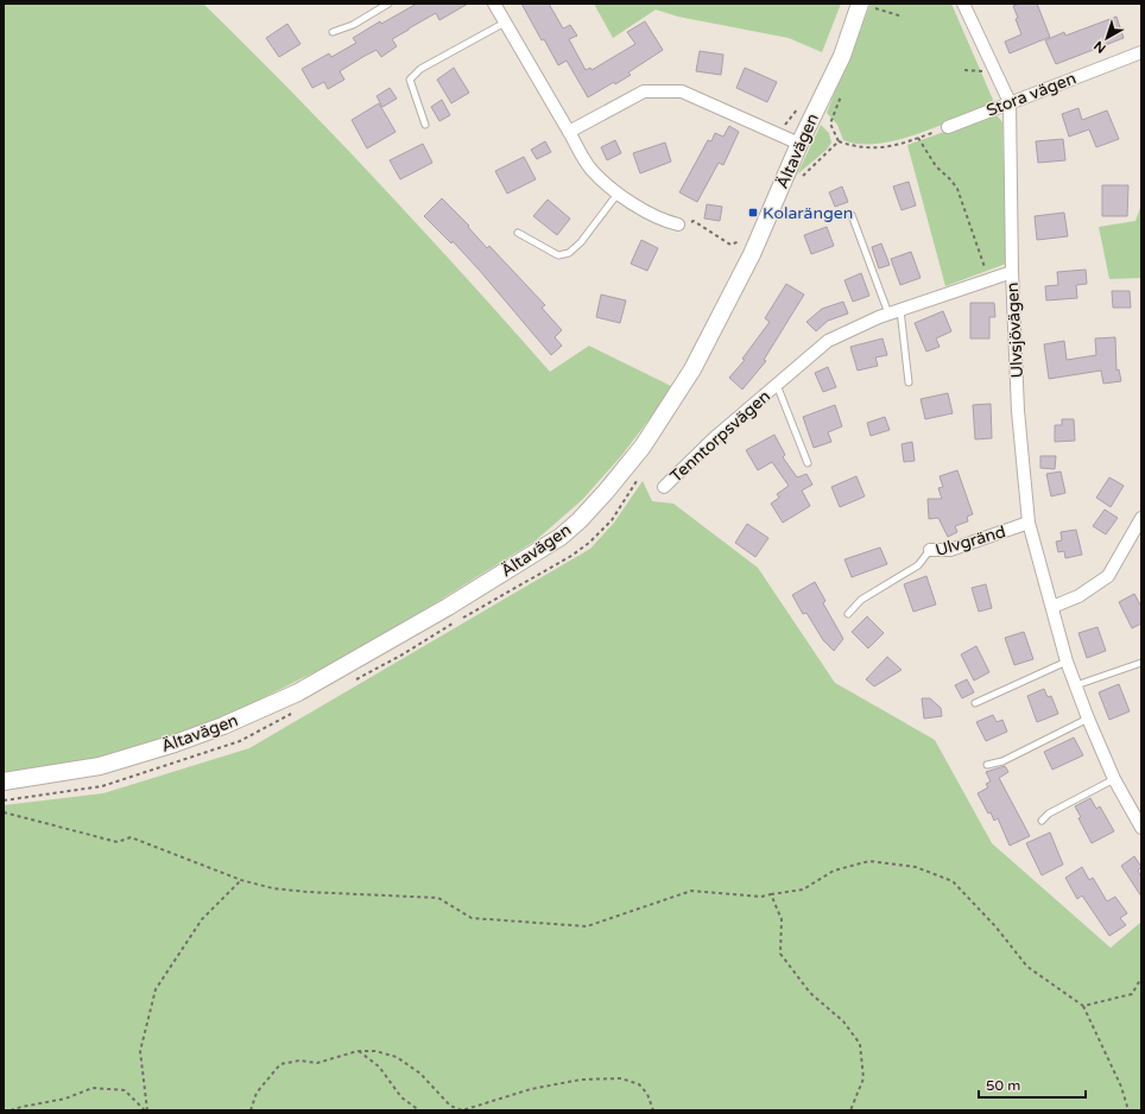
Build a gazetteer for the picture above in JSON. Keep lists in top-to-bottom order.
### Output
{
  "streets": {
    "main road": ["Ältavägen"],
    "street": [
      "Stora vägen",
      "Ulvsjövägen",
      "Tenntorpsvägen",
      "Ulvgränd"
    ]
  },
  "crossings": [
    ["Stora vägen", "Ulvsjövägen"],
    ["Ulvsjövägen", "Tenntorpsvägen"],
    ["Ulvsjövägen", "Ulvgränd"]
  ],
  "places": {
    "transit": ["Kolarängen"]
  },
  "scale_bar": "50 m",
  "north": "bottom left"
}
